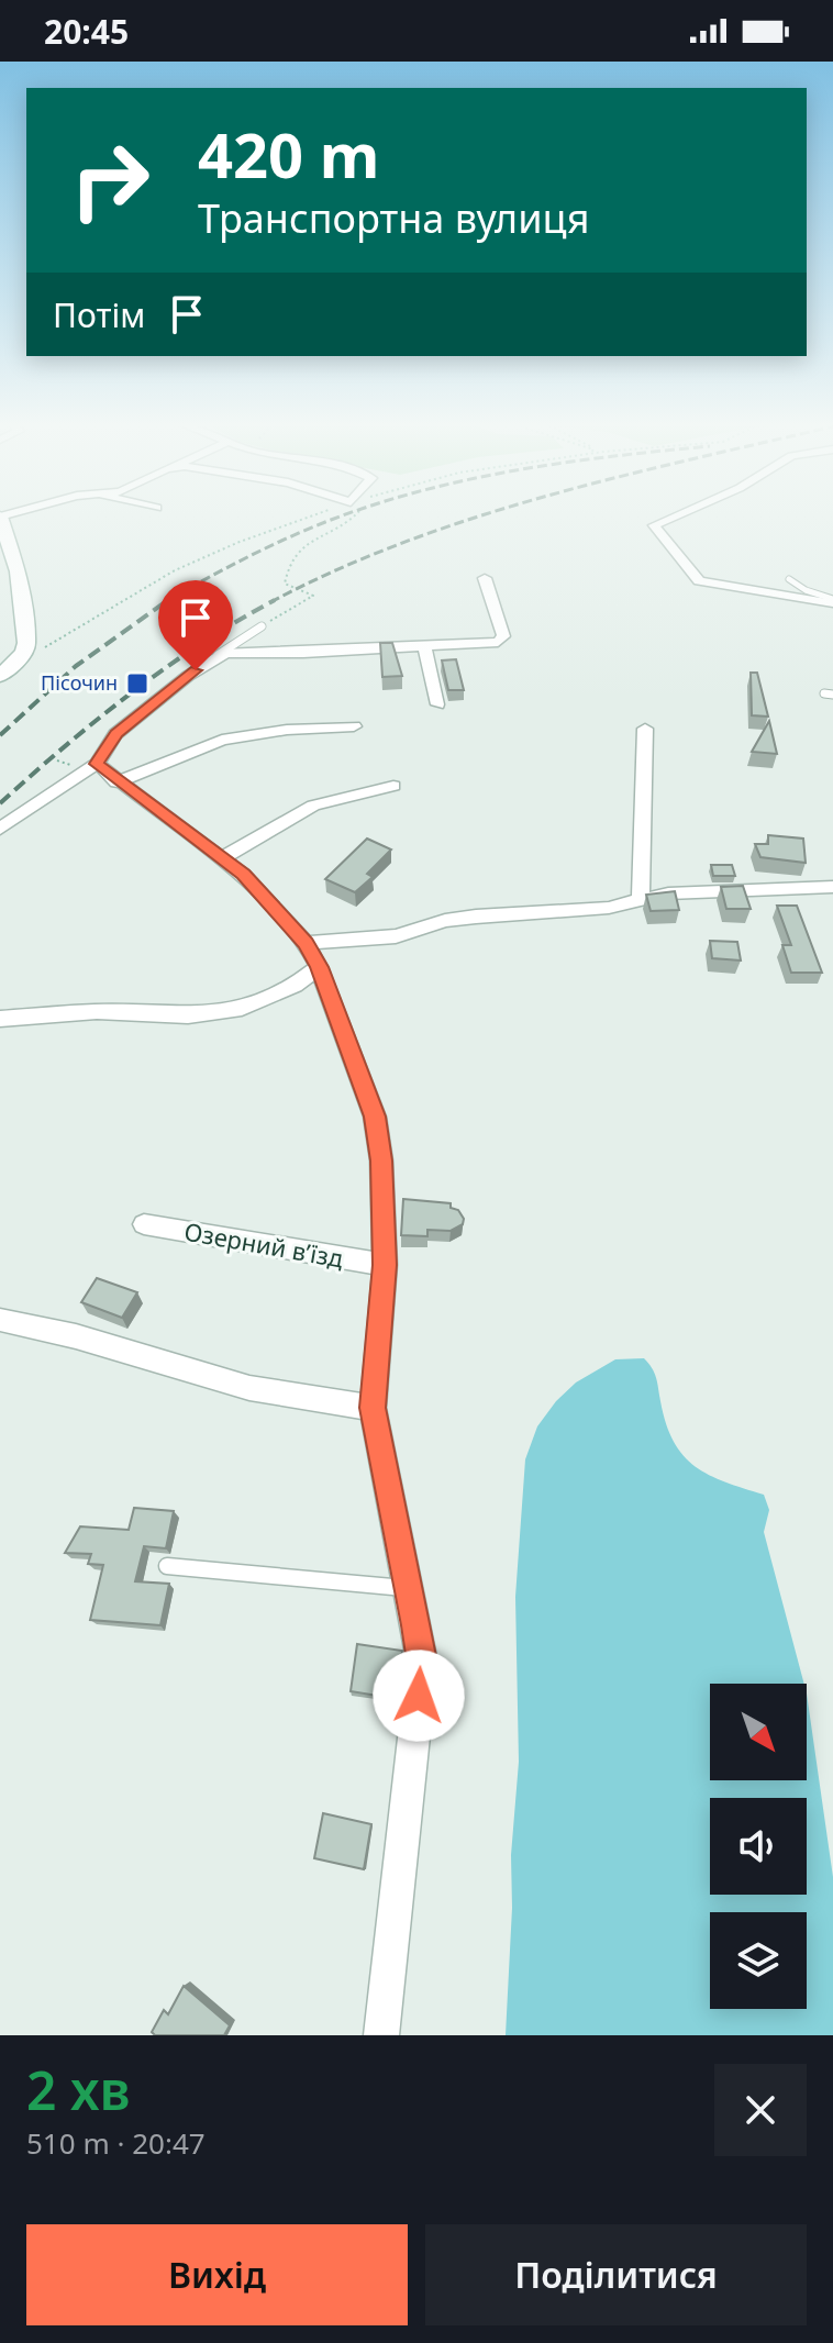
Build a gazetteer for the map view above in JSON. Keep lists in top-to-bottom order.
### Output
{
  "streets": {
    "street": ["Озерний в’їзд"]
  },
  "places": {
    "transit": ["Пісочин"]
  },
  "north": "bottom right",
  "page": {
    "status": "20:45",
    "turn": ["420 m", "Транспортна вулиця"],
    "then": "Потім",
    "heading": ["2 хв", "510 m · 20:47"],
    "buttons": ["Вихід", "Поділитися"]
  }
}
